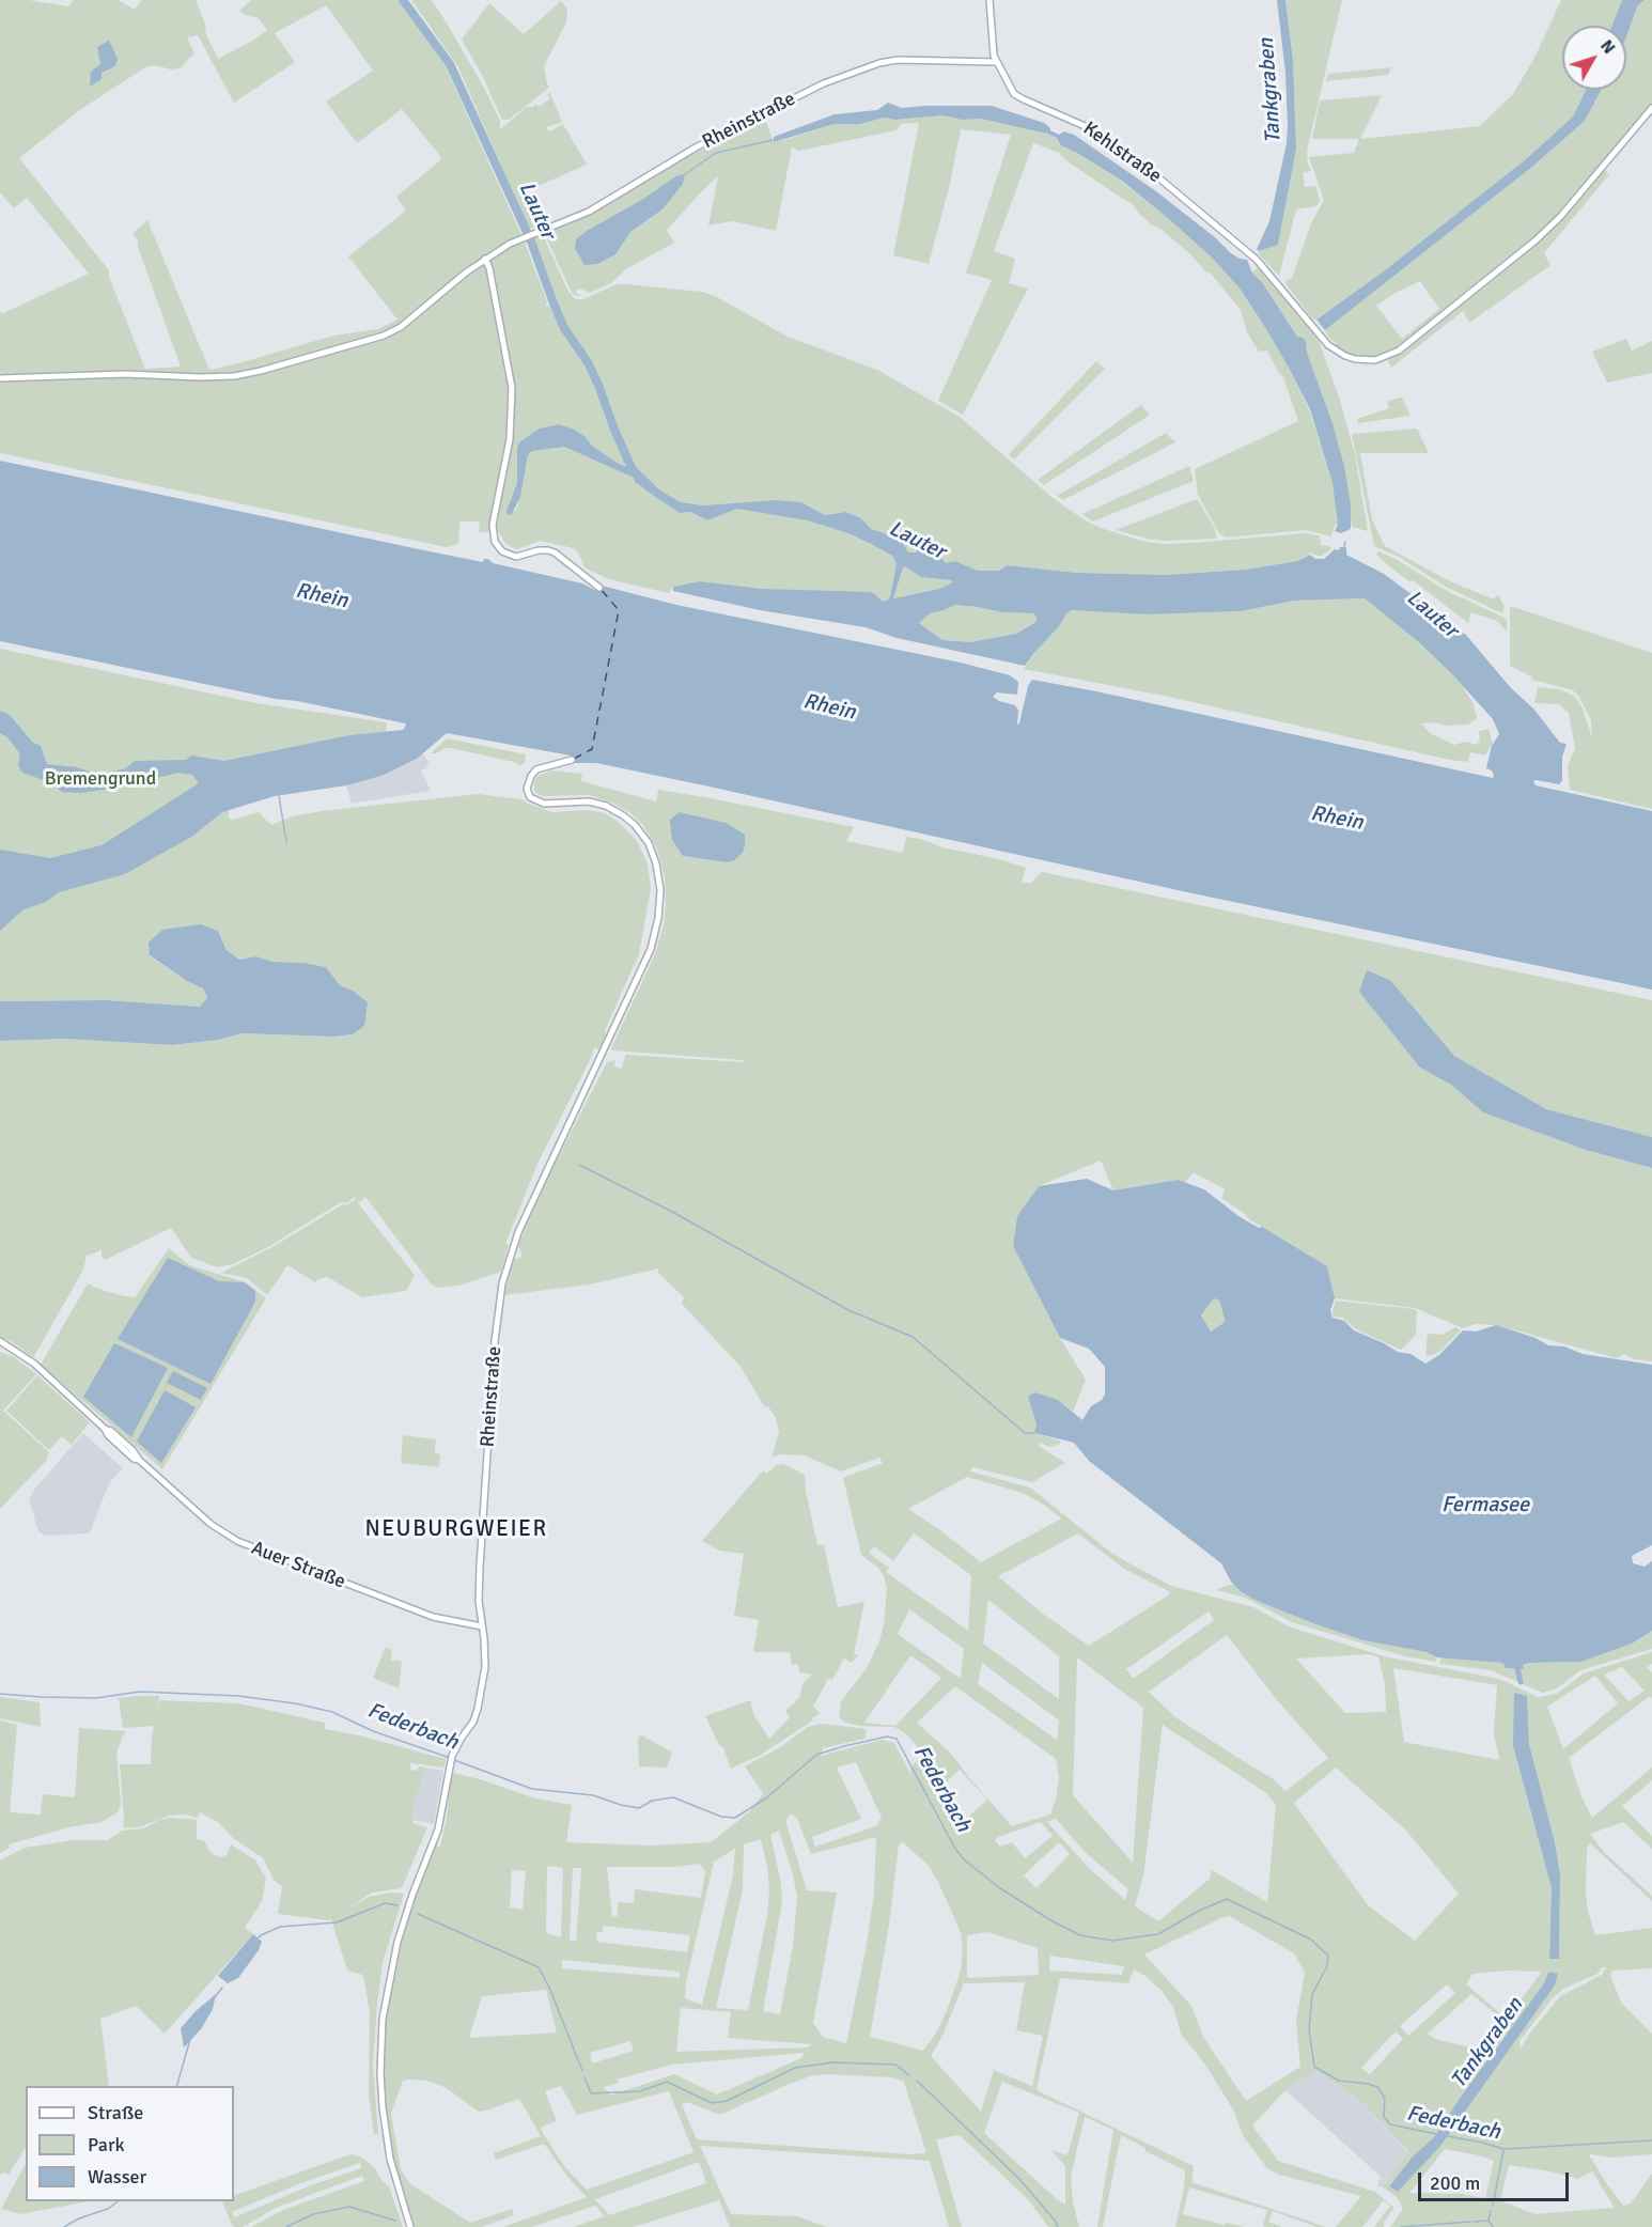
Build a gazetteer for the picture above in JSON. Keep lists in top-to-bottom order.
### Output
{
  "streets": {
    "main road": ["Rheinstraße", "Kehlstraße", "Auer Straße"]
  },
  "crossings": [
    ["Rheinstraße", "Kehlstraße"],
    ["Rheinstraße", "Auer Straße"]
  ],
  "districts": ["NEUBURGWEIER"],
  "water": [
    "Tankgraben",
    "Lauter",
    "Rhein",
    "Fermasee",
    "Federbach"
  ],
  "parks": ["Bremengrund"],
  "legend": ["Straße", "Park", "Wasser"],
  "scale_bar": "200 m",
  "north": "top right"
}
